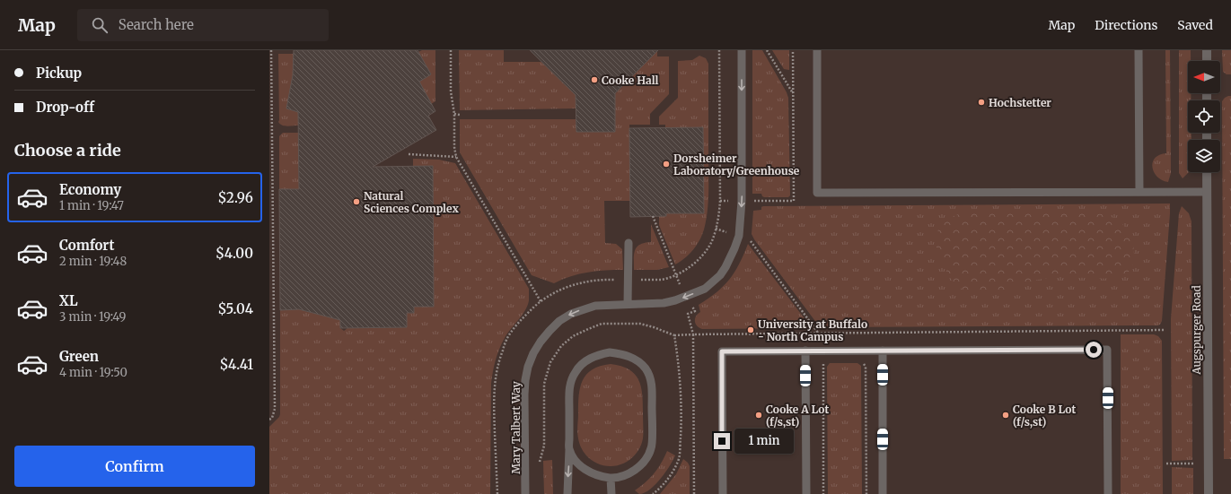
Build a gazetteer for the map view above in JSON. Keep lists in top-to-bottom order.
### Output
{
  "streets": {
    "street": ["Augspurger Road"],
    "lane": ["Mary Talbert Way"]
  },
  "one_way": ["Mary Talbert Way"],
  "places": [
    "Cooke Hall",
    "Hochstetter",
    "Dorsheimer Laboratory/Greenhouse",
    "Natural Sciences Complex",
    "University at Buffalo - North Campus",
    "Cooke A Lot (f/s,st)",
    "Cooke B Lot (f/s,st)"
  ],
  "north": "left",
  "page": {
    "header": "Map",
    "search": "Search here",
    "nav": ["Map", "Directions", "Saved"],
    "banner": ["Pickup", "Drop-off"],
    "heading": "Choose a ride",
    "list": [
      {
        "name": "Economy",
        "note": "1 min · 19:47",
        "value": "$2.96"
      },
      {
        "name": "Comfort",
        "note": "2 min · 19:48",
        "value": "$4.00"
      },
      {
        "name": "XL",
        "note": "3 min · 19:49",
        "value": "$5.04"
      },
      {
        "name": "Green",
        "note": "4 min · 19:50",
        "value": "$4.41"
      }
    ],
    "bubble": "1 min",
    "buttons": "Confirm"
  }
}
